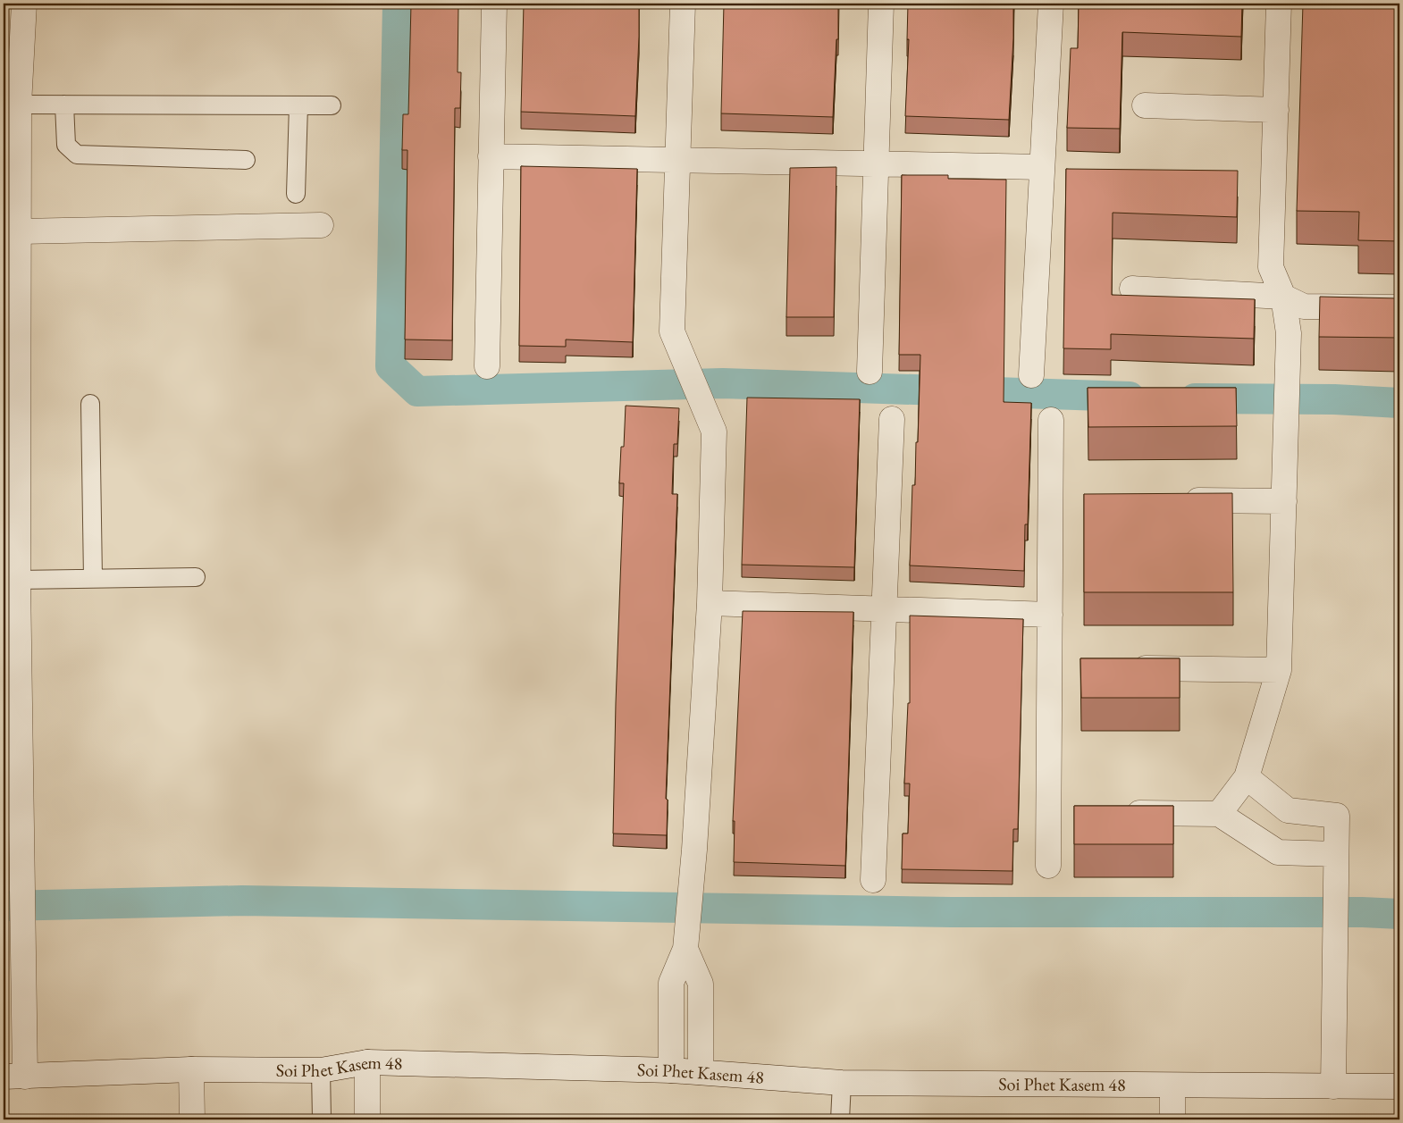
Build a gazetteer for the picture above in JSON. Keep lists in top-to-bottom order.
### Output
{
  "streets": {
    "street": ["Soi Phet Kasem 48"]
  }
}
